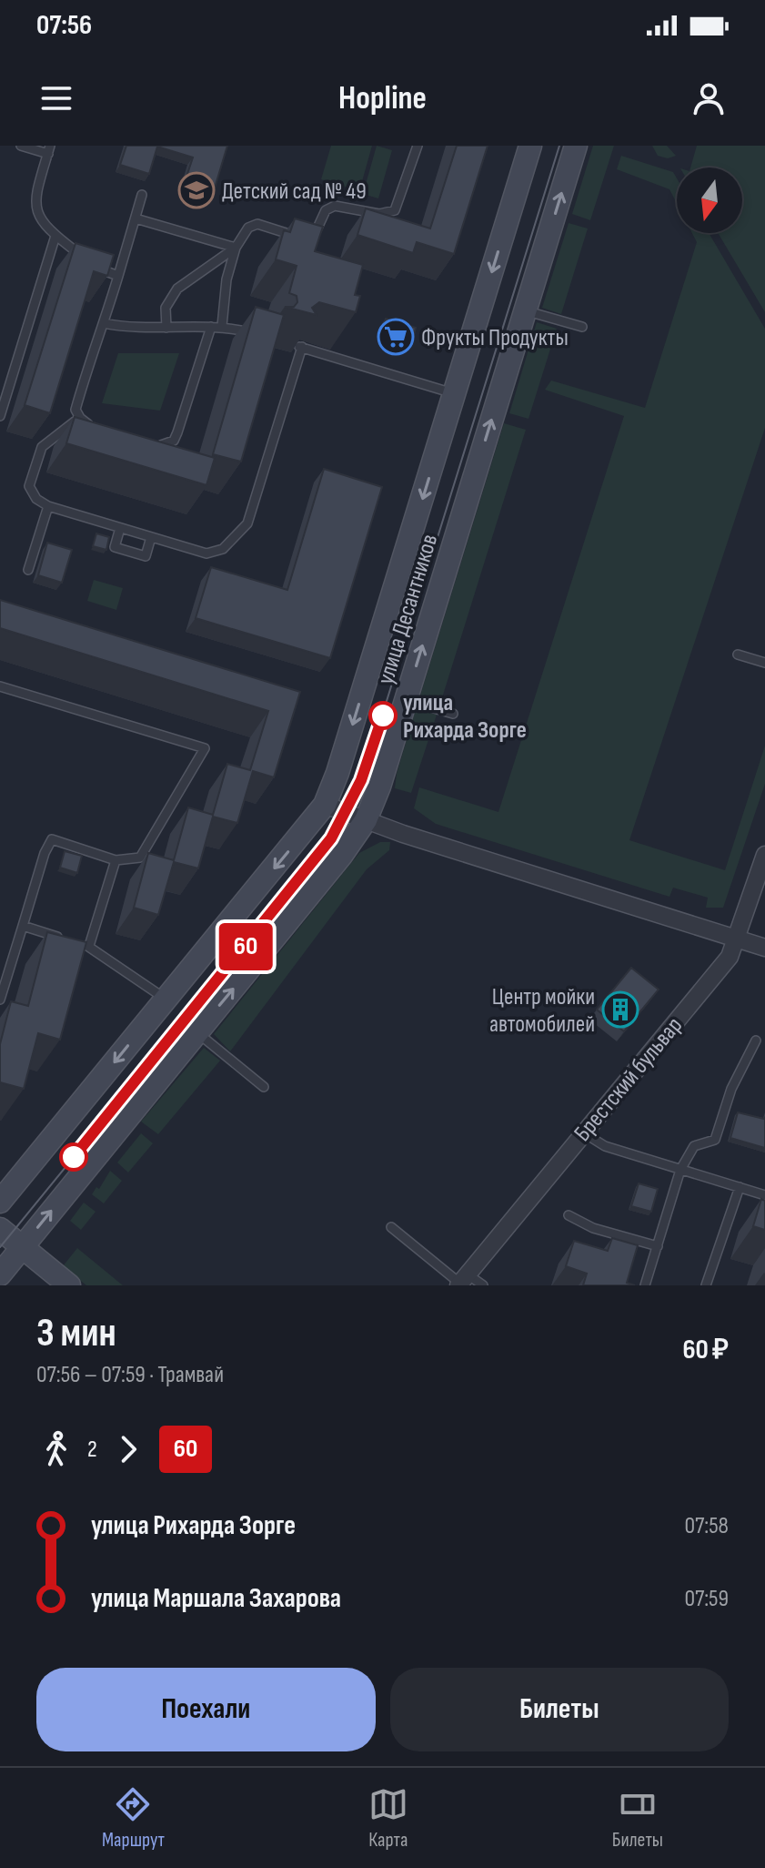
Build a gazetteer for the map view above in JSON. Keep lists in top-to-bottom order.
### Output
{
  "streets": {
    "street": ["улица Десантников", "Брестский бульвар"]
  },
  "places": {
    "school or university": ["Детский сад № 49"],
    "supermarket": ["Фрукты Продукты"],
    "other": ["улица Рихарда Зорге"],
    "building": ["Центр мойки автомобилей"]
  },
  "lines": ["tram line 60"],
  "north": "bottom",
  "page": {
    "status": "07:56",
    "header": "Hopline",
    "on_map": "60",
    "heading": ["3 мин", "07:56 – 07:59 · Трамвай", "60 ₽"],
    "legs": ["2", "60"],
    "list": [
      {
        "name": "улица Рихарда Зорге",
        "value": "07:58"
      },
      {
        "name": "улица Маршала Захарова",
        "value": "07:59"
      }
    ],
    "buttons": ["Поехали", "Билеты"],
    "tabs": ["Маршрут", "Карта", "Билеты"]
  }
}
